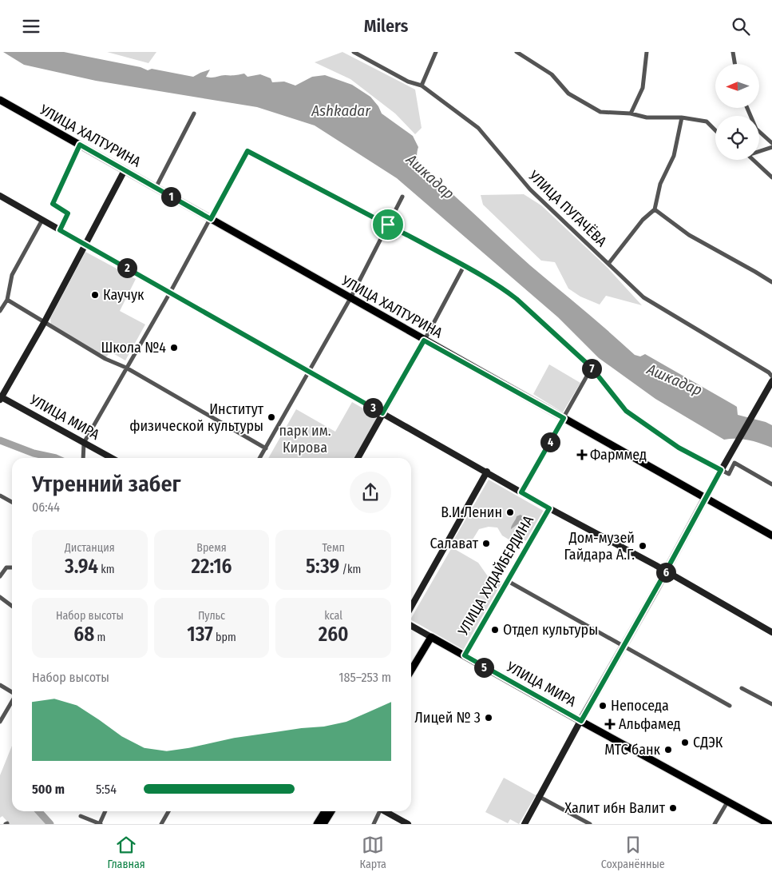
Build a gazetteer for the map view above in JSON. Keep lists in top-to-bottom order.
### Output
{
  "streets": {
    "main road": ["УЛИЦА ХАЛТУРИНА", "УЛИЦА МИРА"],
    "street": ["УЛИЦА ПУГАЧЁВА", "УЛИЦА ХУДАЙБЕРДИНА"]
  },
  "crossings": [
    ["УЛИЦА ХАЛТУРИНА", "УЛИЦА ХУДАЙБЕРДИНА"],
    ["УЛИЦА МИРА", "УЛИЦА ХУДАЙБЕРДИНА"]
  ],
  "water": ["Ashkadar", "Ашкадар"],
  "parks": ["парк им. Кирова"],
  "places": {
    "other": [
      "Каучук",
      "Школа №4",
      "Институт физической культуры",
      "В.И.Ленин",
      "Салават",
      "Дом-музей Гайдара А.Г.",
      "Отдел культуры",
      "Непоседа",
      "Лицей № 3",
      "СДЭК",
      "МТС банк",
      "Халит ибн Валит"
    ],
    "health": ["Фарммед", "Альфамед"]
  },
  "north": "left",
  "page": {
    "header": "Milers",
    "pins": [
      "1",
      "2",
      "7",
      "3",
      "4",
      "6",
      "5"
    ],
    "heading": ["Утренний забег", "06:44"],
    "stats": [
      ["Дистанция", "3.94 km"],
      ["Время", "22:16"],
      ["Темп", "5:39 /km"],
      ["Набор высоты", "68 m"],
      ["Пульс", "137 bpm"],
      ["kcal", "260"]
    ],
    "chart": ["Набор высоты", "185–253 m"],
    "list": [
      {
        "name": "500 m",
        "note": "5:54"
      }
    ],
    "tabs": ["Главная", "Карта", "Сохранённые"]
  }
}
